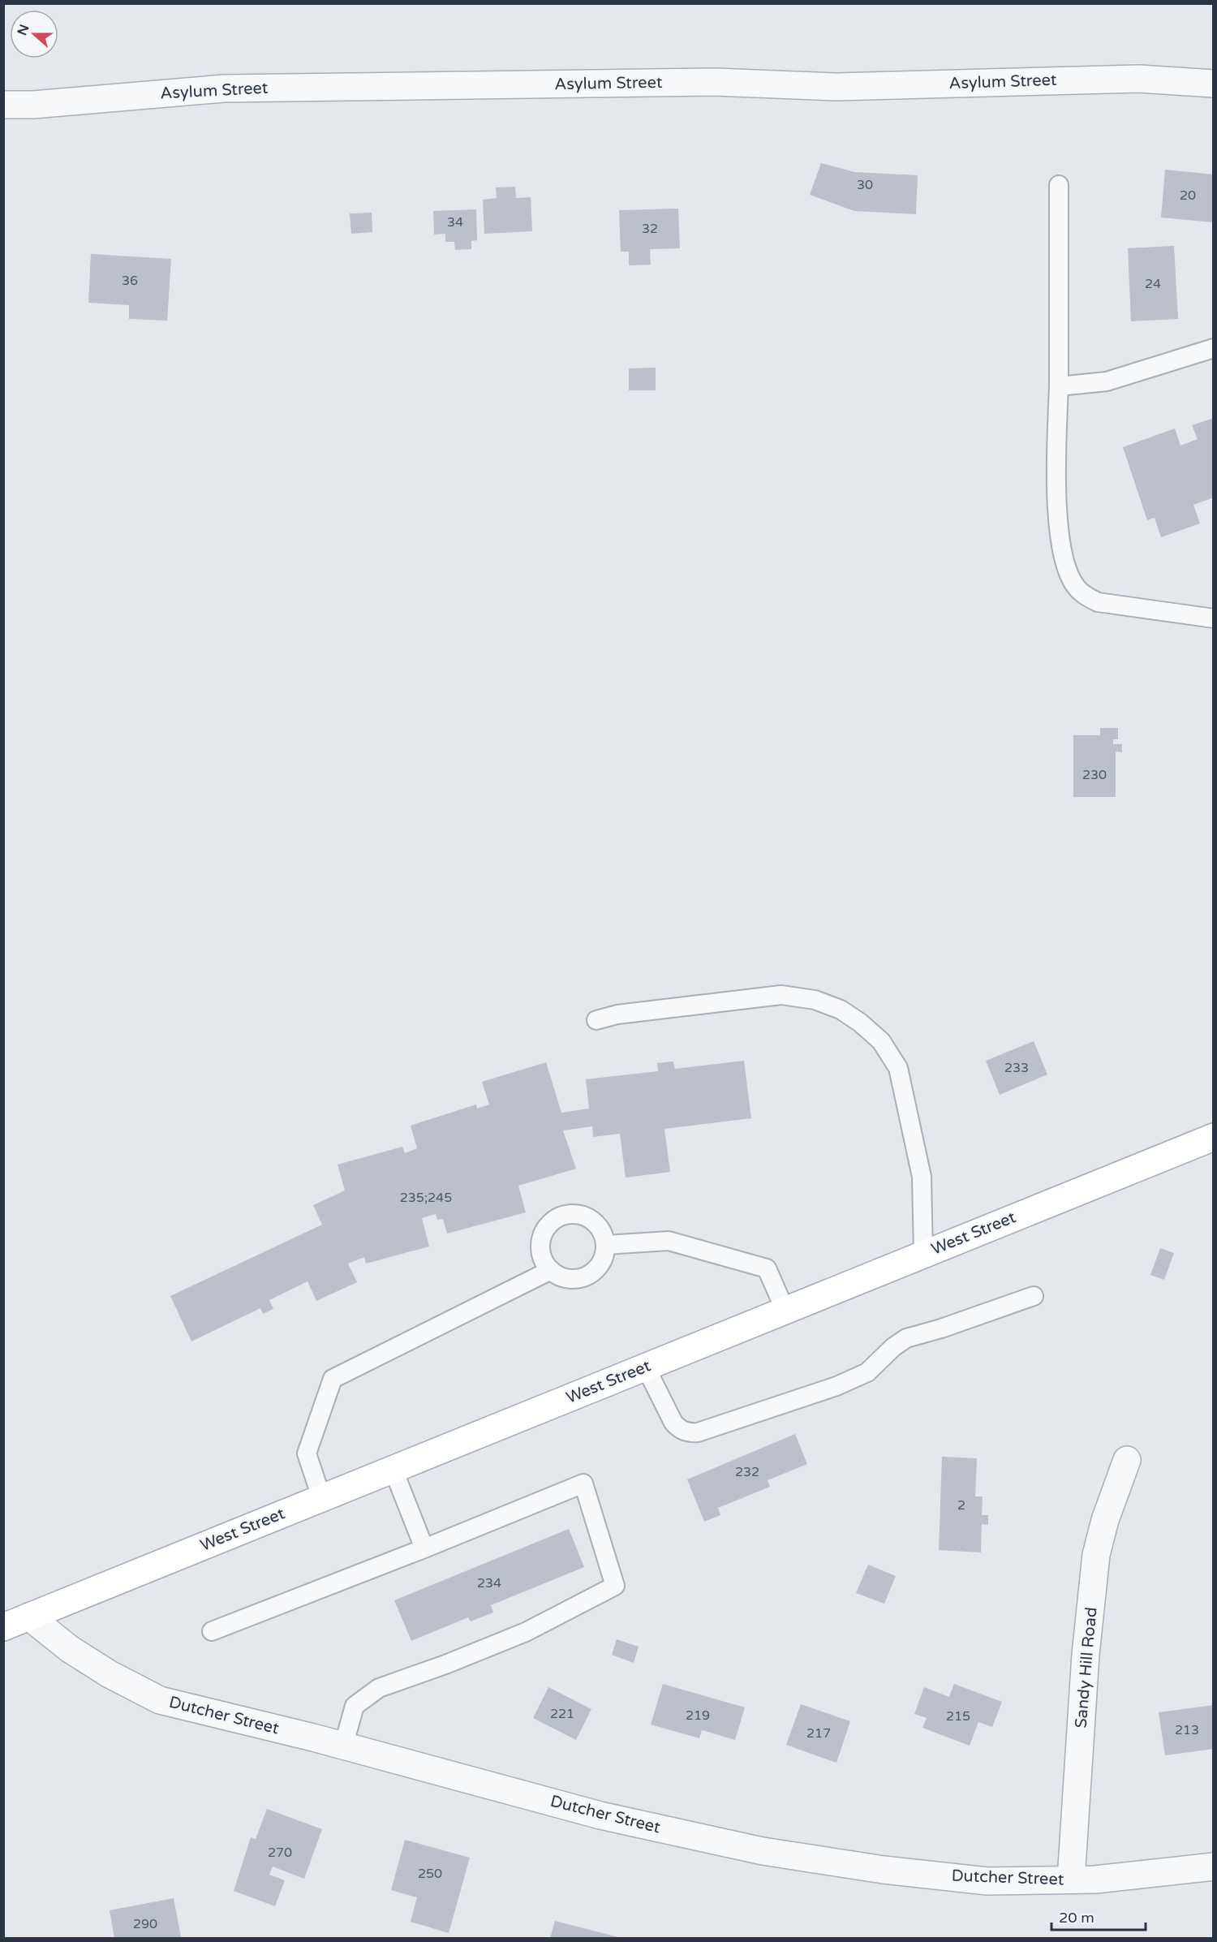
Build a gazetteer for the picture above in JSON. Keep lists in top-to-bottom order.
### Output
{
  "streets": {
    "main road": ["West Street"],
    "street": ["Asylum Street", "Sandy Hill Road", "Dutcher Street"]
  },
  "crossings": [
    ["West Street", "Dutcher Street"],
    ["Sandy Hill Road", "Dutcher Street"]
  ],
  "house_numbers": [
    "30",
    "20",
    "34",
    "32",
    "36",
    "24",
    "230",
    "233",
    "235;245",
    "232",
    "2",
    "234",
    "221",
    "219",
    "215",
    "213",
    "217",
    "270",
    "250",
    "290"
  ],
  "scale_bar": "20 m",
  "north": "left"
}
